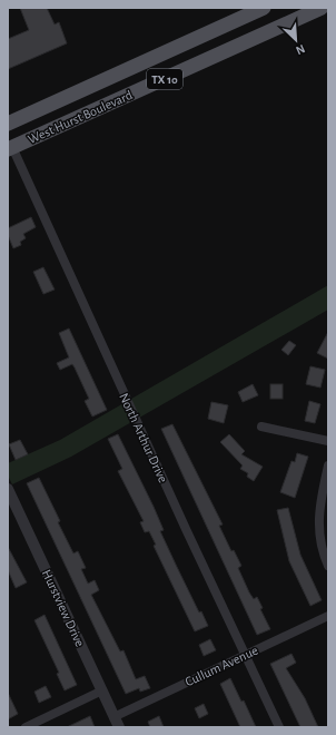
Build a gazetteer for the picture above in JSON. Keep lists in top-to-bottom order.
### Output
{
  "streets": {
    "main road": ["TX 10", "West Hurst Boulevard"],
    "street": ["North Arthur Drive", "Hurstview Drive", "Cullum Avenue"]
  },
  "crossings": [
    ["West Hurst Boulevard", "North Arthur Drive"],
    ["North Arthur Drive", "Cullum Avenue"],
    ["Hurstview Drive", "Cullum Avenue"]
  ],
  "north": "bottom right"
}
